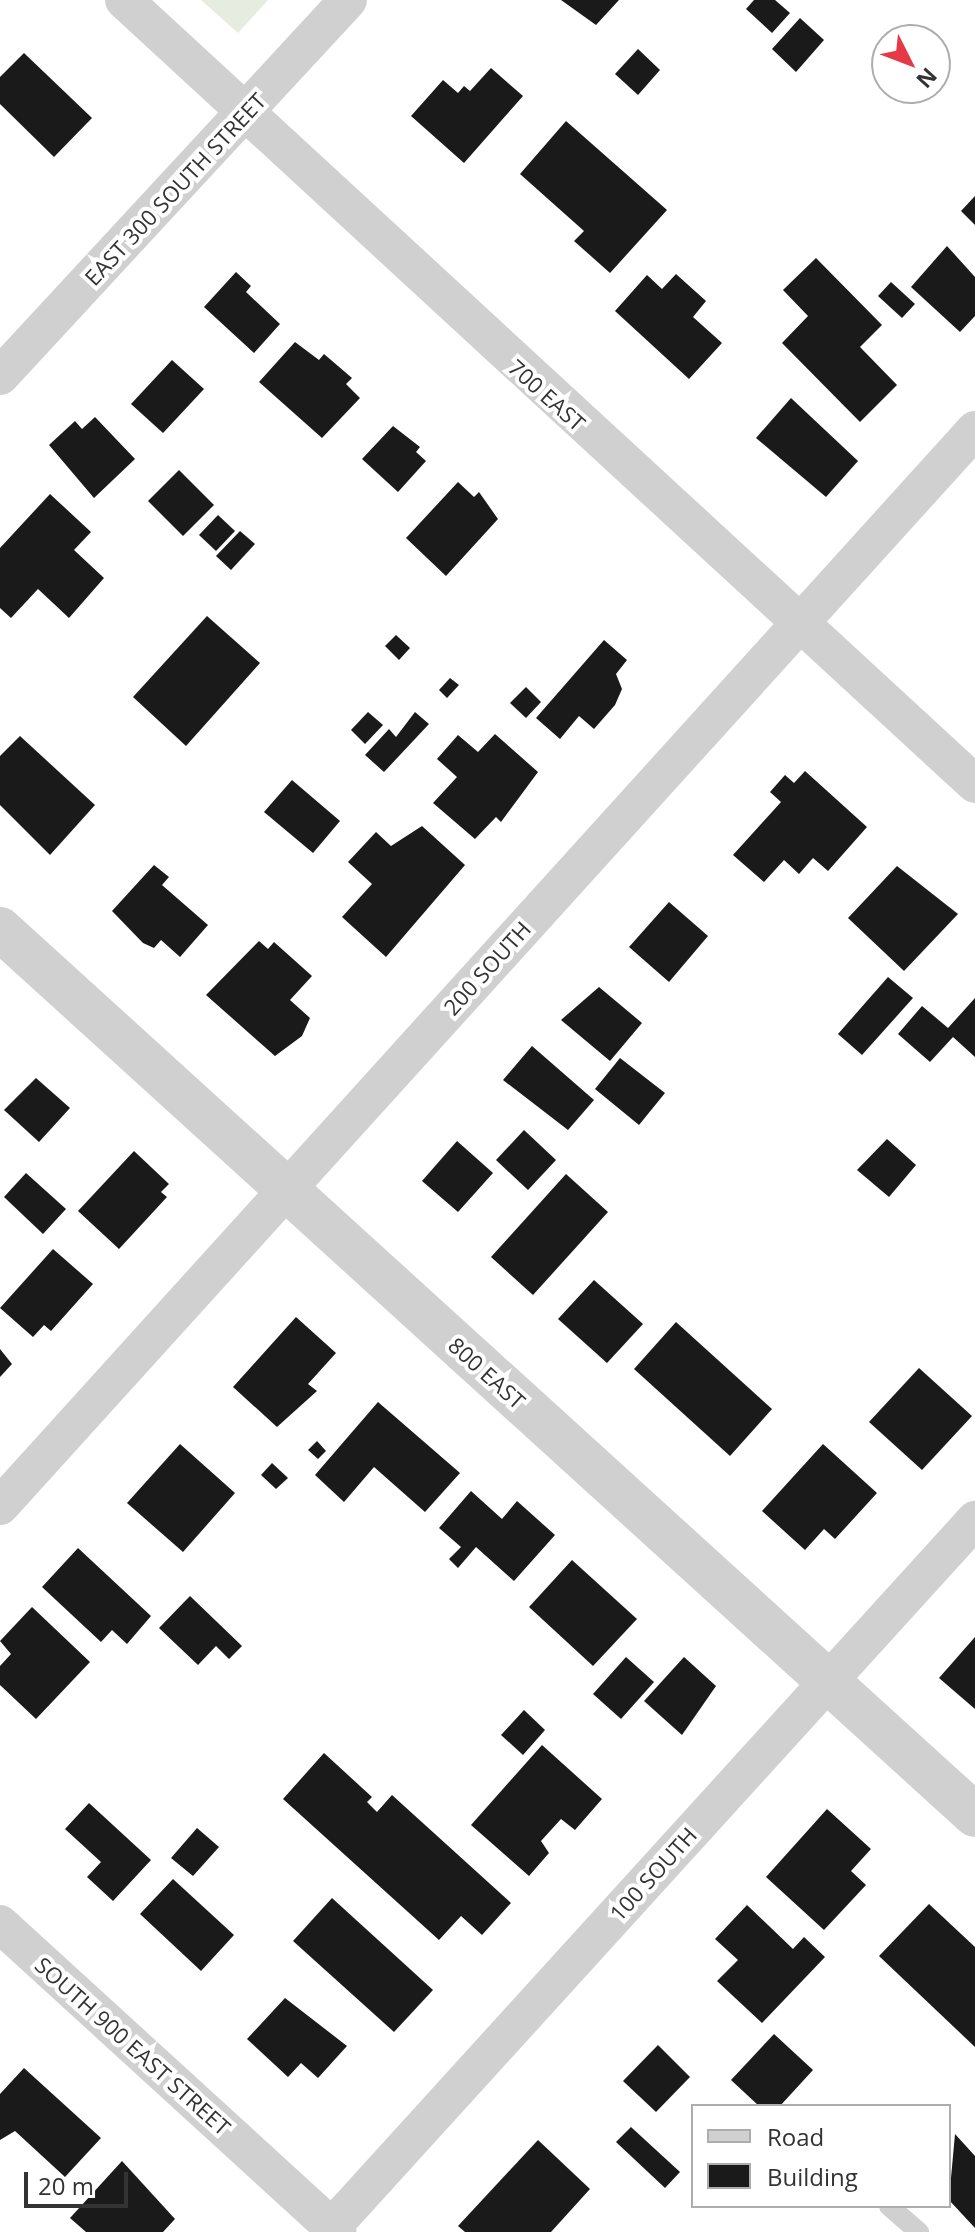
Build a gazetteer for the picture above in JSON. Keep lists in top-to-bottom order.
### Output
{
  "streets": {
    "street": [
      "EAST 300 SOUTH STREET",
      "700 EAST",
      "200 SOUTH",
      "800 EAST",
      "100 SOUTH",
      "SOUTH 900 EAST STREET"
    ]
  },
  "crossings": [
    ["EAST 300 SOUTH STREET", "700 EAST"],
    ["700 EAST", "200 SOUTH"],
    ["200 SOUTH", "800 EAST"],
    ["800 EAST", "100 SOUTH"],
    ["100 SOUTH", "SOUTH 900 EAST STREET"]
  ],
  "legend": ["Road", "Building"],
  "scale_bar": "20 m",
  "north": "bottom right"
}
